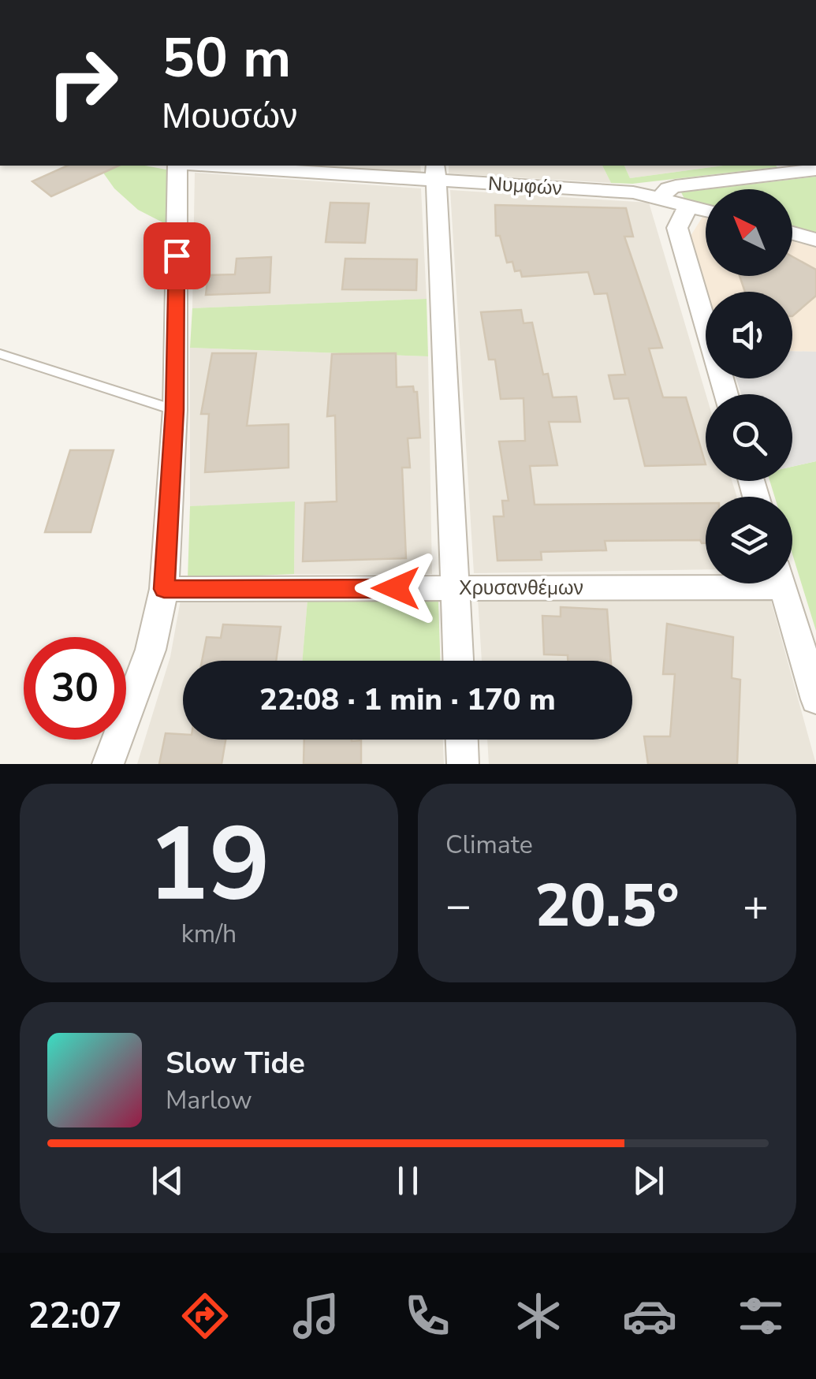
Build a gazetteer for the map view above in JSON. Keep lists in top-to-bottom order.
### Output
{
  "streets": {
    "street": ["Νυμφών", "Χρυσανθέμων"]
  },
  "north": "top left",
  "page": {
    "turn": ["50 m", "Μουσών"],
    "limit": "30",
    "trip": "22:08 · 1 min · 170 m",
    "tile": [
      ["19", "km/h"],
      "Climate"
    ],
    "heat": ["−", "20.5°", "+"],
    "song": ["Slow Tide", "Marlow"],
    "tabs": "22:07"
  }
}
